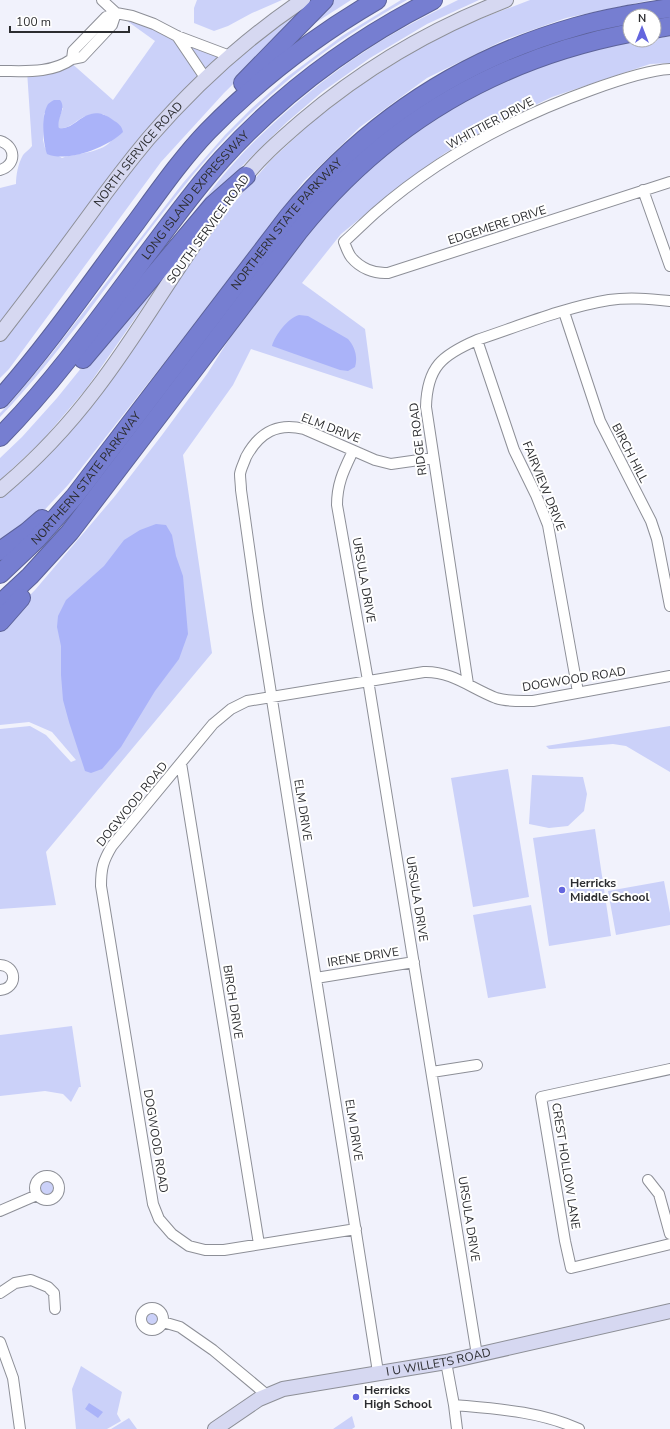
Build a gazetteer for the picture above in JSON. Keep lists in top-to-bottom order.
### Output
{
  "streets": {
    "highway": ["LONG ISLAND EXPRESSWAY", "NORTHERN STATE PARKWAY"],
    "main road": ["NORTH SERVICE ROAD", "SOUTH SERVICE ROAD", "I U WILLETS ROAD"],
    "street": [
      "WHITTIER DRIVE",
      "EDGEMERE DRIVE",
      "ELM DRIVE",
      "RIDGE ROAD",
      "BIRCH HILL",
      "FAIRVIEW DRIVE",
      "URSULA DRIVE",
      "DOGWOOD ROAD",
      "IRENE DRIVE",
      "BIRCH DRIVE",
      "CREST HOLLOW LANE"
    ]
  },
  "crossings": [
    ["WHITTIER DRIVE", "EDGEMERE DRIVE"],
    ["ELM DRIVE", "RIDGE ROAD"],
    ["ELM DRIVE", "URSULA DRIVE"],
    ["ELM DRIVE", "DOGWOOD ROAD"],
    ["ELM DRIVE", "IRENE DRIVE"],
    ["ELM DRIVE", "I U WILLETS ROAD"],
    ["RIDGE ROAD", "BIRCH HILL"],
    ["RIDGE ROAD", "FAIRVIEW DRIVE"],
    ["RIDGE ROAD", "DOGWOOD ROAD"],
    ["FAIRVIEW DRIVE", "DOGWOOD ROAD"],
    ["URSULA DRIVE", "DOGWOOD ROAD"],
    ["URSULA DRIVE", "IRENE DRIVE"],
    ["URSULA DRIVE", "I U WILLETS ROAD"],
    ["DOGWOOD ROAD", "BIRCH DRIVE"]
  ],
  "places": ["Herricks Middle School", "Herricks High School"],
  "scale_bar": "100 m",
  "north": "top"
}
